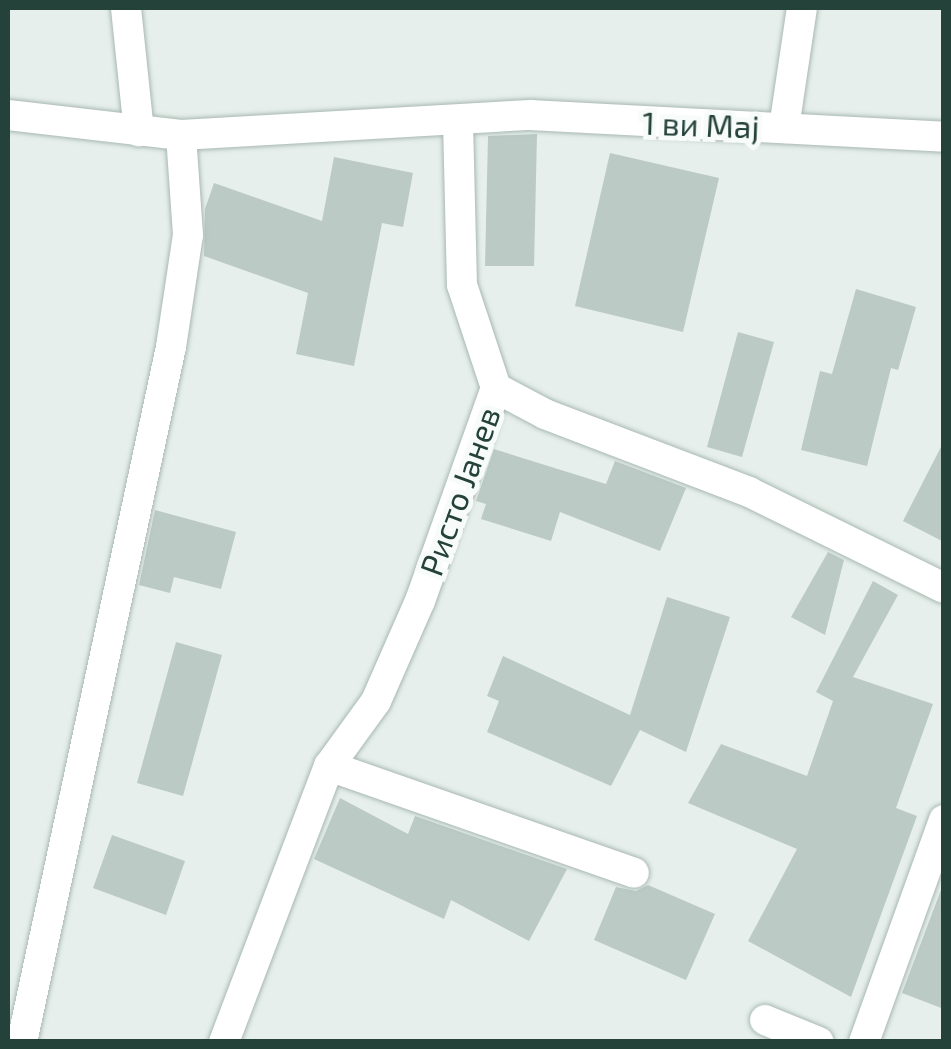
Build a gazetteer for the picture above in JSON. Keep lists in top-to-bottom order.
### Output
{
  "streets": {
    "street": ["1 ви Мај", "Ристо Јанев"]
  }
}
